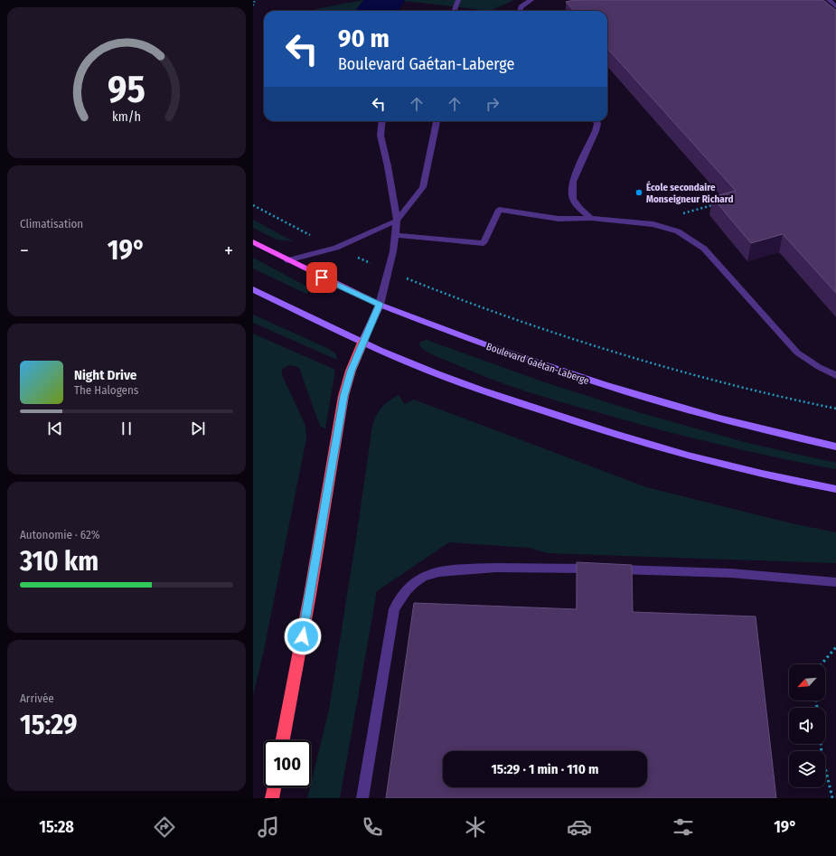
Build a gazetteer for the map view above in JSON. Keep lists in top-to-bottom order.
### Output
{
  "streets": {
    "main road": ["Boulevard Gaétan-Laberge"]
  },
  "places": ["École secondaire Monseigneur Richard"],
  "north": "bottom left",
  "page": {
    "turn": ["90 m", "Boulevard Gaétan-Laberge"],
    "tile": [
      "Climatisation",
      ["Autonomie · 62%", "310 km"],
      ["Arrivée", "15:29"]
    ],
    "heat": ["−", "19°", "+"],
    "song": ["Night Drive", "The Halogens"],
    "limit": "100",
    "trip": "15:29 · 1 min · 110 m",
    "tabs": ["15:28", "19°"],
    "gauge": ["95", "km/h"]
  }
}
